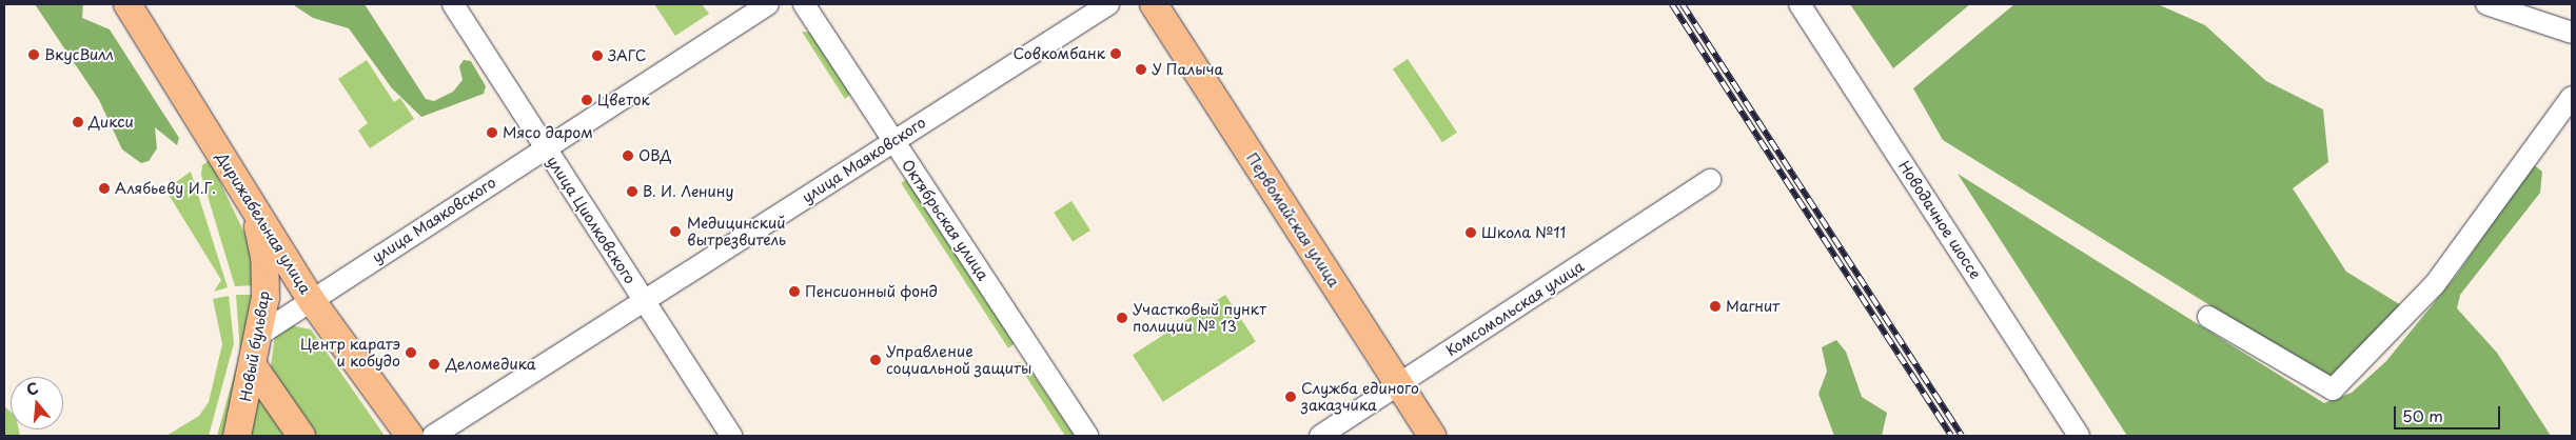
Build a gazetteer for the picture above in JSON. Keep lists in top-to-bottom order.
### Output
{
  "streets": {
    "main road": ["Первомайская улица", "Дирижабельная улица", "Новый бульвар"],
    "street": [
      "улица Маяковского",
      "улица Циолковского",
      "Октябрьская улица",
      "Новодачное шоссе",
      "Комсомольская улица"
    ]
  },
  "crossings": [
    ["улица Маяковского", "улица Циолковского"],
    ["улица Маяковского", "Октябрьская улица"],
    ["улица Маяковского", "Дирижабельная улица"],
    ["улица Маяковского", "Новый бульвар"],
    ["Первомайская улица", "Комсомольская улица"],
    ["Дирижабельная улица", "Новый бульвар"]
  ],
  "places": [
    "Совкомбанк",
    "ВкусВилл",
    "ЗАГС",
    "У Палыча",
    "Цветок",
    "Дикси",
    "Мясо даром",
    "ОВД",
    "Алябьеву И.Г.",
    "В. И. Ленину",
    "Медицинский вытрезвитель",
    "Школа №11",
    "Пенсионный фонд",
    "Магнит",
    "Участковый пункт полиции № 13",
    "Центр каратэ и кобудо",
    "Управление социальной защиты",
    "Деломедика",
    "Служба единого заказчика"
  ],
  "scale_bar": "50 m",
  "north": "top"
}
